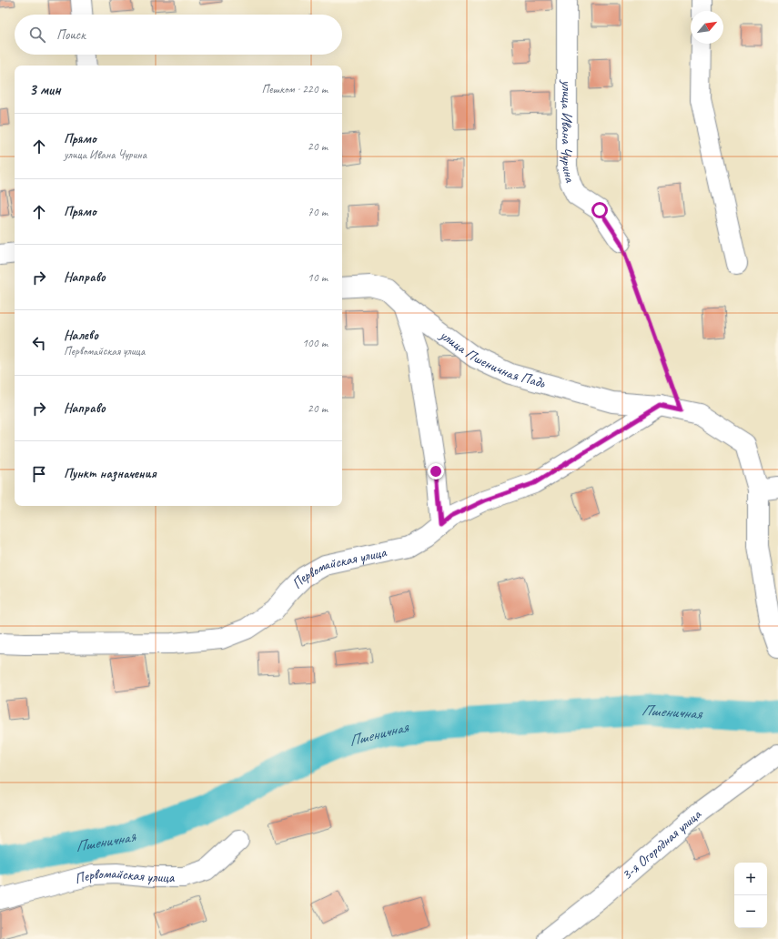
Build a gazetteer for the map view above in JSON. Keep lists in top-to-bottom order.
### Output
{
  "streets": {
    "street": [
      "улица Ивана Чурина",
      "улица Пшеничная Падь",
      "Первомайская улица",
      "3-я Огородная улица"
    ]
  },
  "crossings": [
    ["улица Пшеничная Падь", "Первомайская улица"]
  ],
  "water": ["Пшеничная"],
  "north": "top right",
  "page": {
    "search": "Поиск",
    "heading": ["3 мин", "Пешком · 220 m"],
    "list": [
      ["Прямо", "улица Ивана Чурина", "20 m"],
      ["Прямо", "70 m"],
      ["Направо", "10 m"],
      ["Налево", "Первомайская улица", "100 m"],
      ["Направо", "20 m"],
      "Пункт назначения"
    ],
    "map_buttons": ["+", "−"]
  }
}
